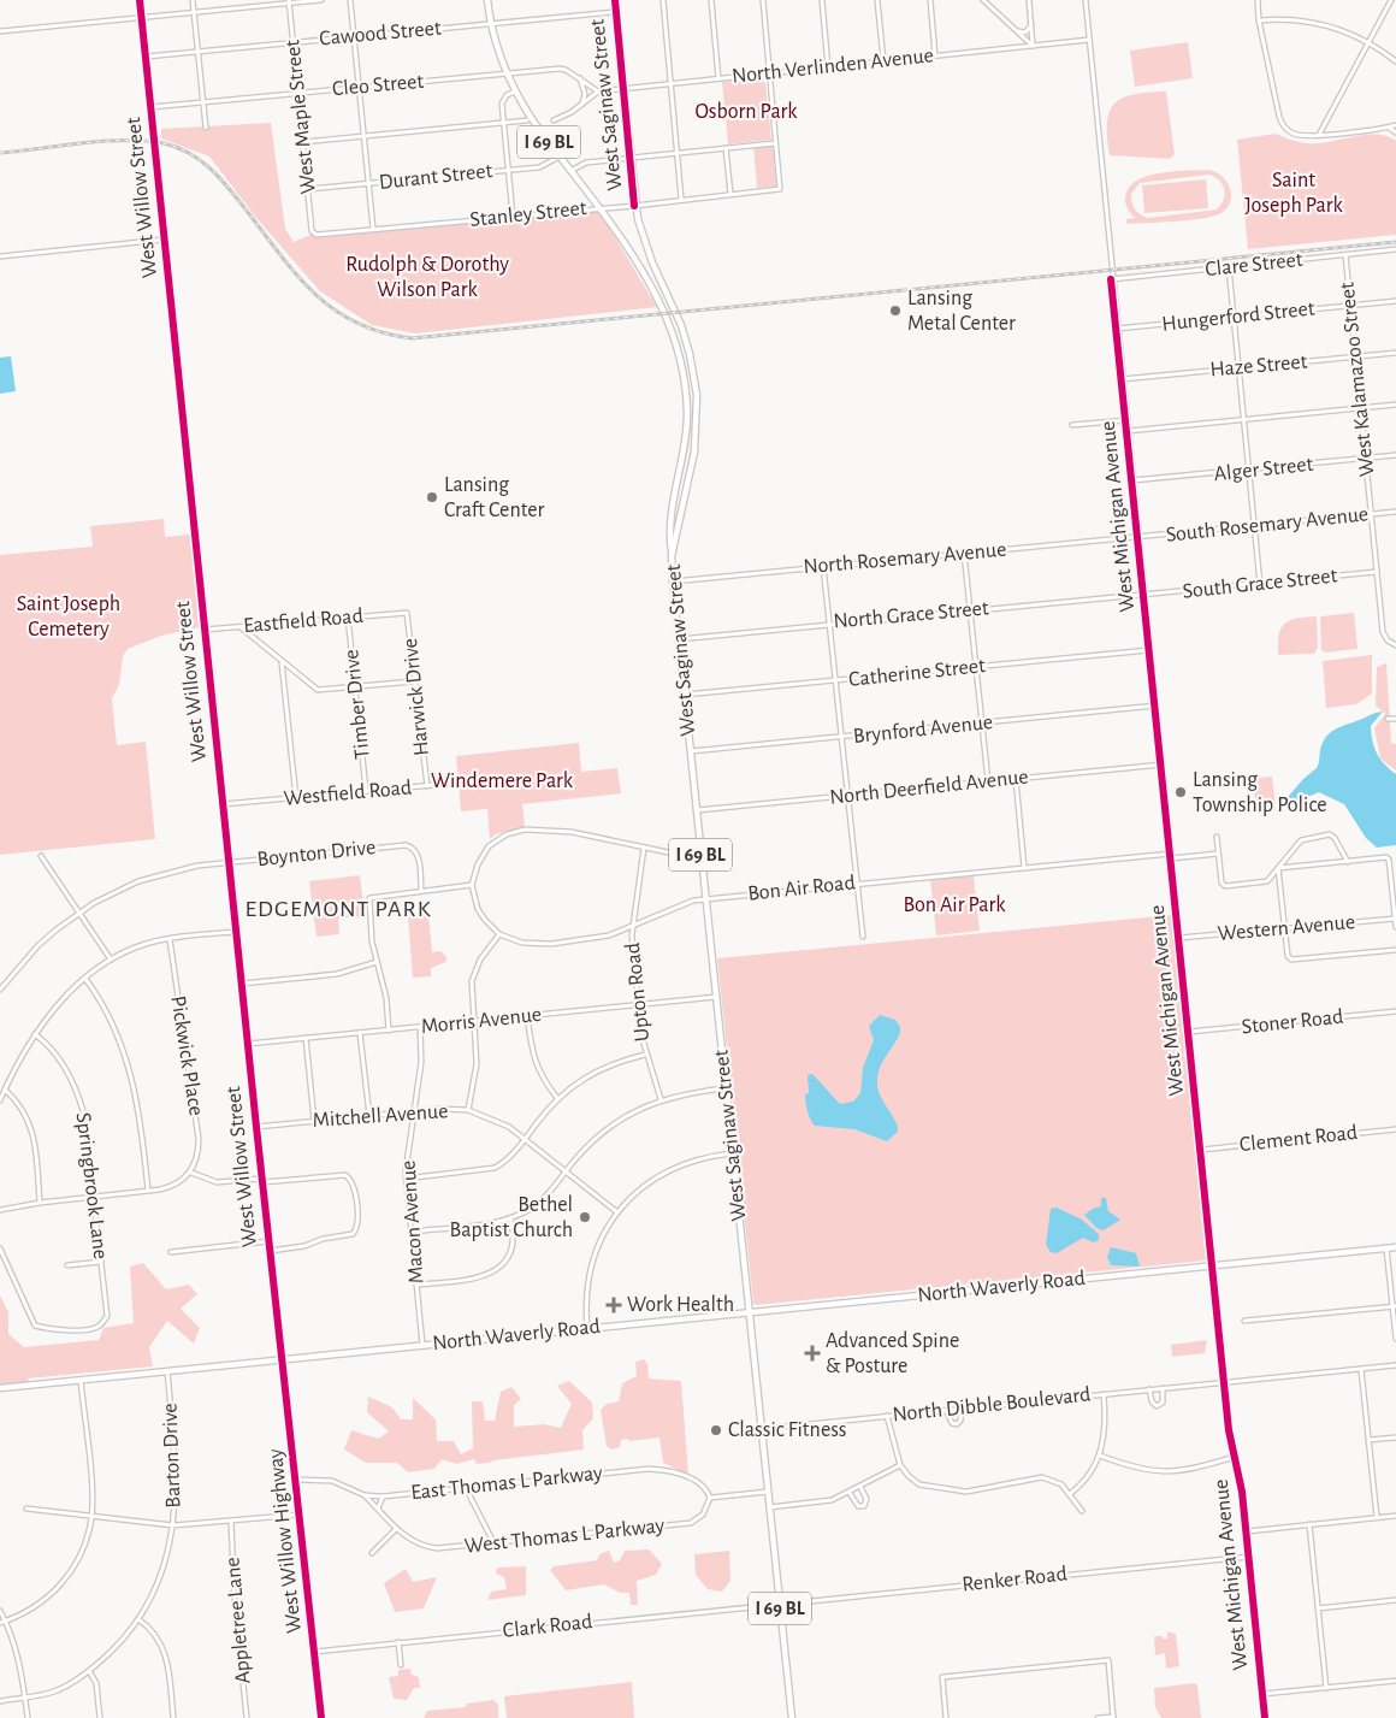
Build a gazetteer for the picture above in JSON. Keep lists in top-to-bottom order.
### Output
{
  "streets": {
    "main road": ["West Saginaw Street", "I 69 BL", "North Waverly Road"],
    "street": [
      "Cawood Street",
      "North Verlinden Avenue",
      "Cleo Street",
      "West Maple Street",
      "Durant Street",
      "West Willow Street",
      "Stanley Street",
      "Clare Street",
      "Hungerford Street",
      "Haze Street",
      "West Kalamazoo Street",
      "Alger Street",
      "West Michigan Avenue",
      "South Rosemary Avenue",
      "North Rosemary Avenue",
      "South Grace Street",
      "North Grace Street",
      "Eastfield Road",
      "Catherine Street",
      "Harwick Drive",
      "Timber Drive",
      "Brynford Avenue",
      "North Deerfield Avenue",
      "Westfield Road",
      "Boynton Drive",
      "Bon Air Road",
      "Western Avenue",
      "Upton Road",
      "Morris Avenue",
      "Stoner Road",
      "Pickwick Place",
      "Mitchell Avenue",
      "Clement Road",
      "Springbrook Lane",
      "Macon Avenue",
      "North Dibble Boulevard",
      "Barton Drive",
      "East Thomas L Parkway",
      "West Thomas L Parkway",
      "West Willow Highway",
      "Renker Road",
      "Appletree Lane",
      "Clark Road"
    ]
  },
  "crossings": [
    ["Cawood Street", "West Saginaw Street"],
    ["Cawood Street", "West Maple Street"],
    ["Cawood Street", "I 69 BL"],
    ["Cawood Street", "West Willow Street"],
    ["North Verlinden Avenue", "Cleo Street"],
    ["North Verlinden Avenue", "West Saginaw Street"],
    ["North Verlinden Avenue", "West Michigan Avenue"],
    ["Cleo Street", "West Maple Street"],
    ["Cleo Street", "I 69 BL"],
    ["Cleo Street", "West Willow Street"],
    ["West Saginaw Street", "I 69 BL"],
    ["West Saginaw Street", "Stanley Street"],
    ["West Saginaw Street", "North Rosemary Avenue"],
    ["West Saginaw Street", "North Grace Street"],
    ["West Saginaw Street", "Catherine Street"],
    ["West Saginaw Street", "Brynford Avenue"],
    ["West Saginaw Street", "North Deerfield Avenue"],
    ["West Saginaw Street", "Bon Air Road"],
    ["West Saginaw Street", "Morris Avenue"],
    ["West Saginaw Street", "North Waverly Road"],
    ["West Maple Street", "Durant Street"],
    ["West Maple Street", "Stanley Street"],
    ["I 69 BL", "Durant Street"],
    ["I 69 BL", "Stanley Street"],
    ["I 69 BL", "North Waverly Road"],
    ["I 69 BL", "North Dibble Boulevard"],
    ["I 69 BL", "Renker Road"],
    ["I 69 BL", "Clark Road"],
    ["West Willow Street", "Eastfield Road"],
    ["West Willow Street", "Westfield Road"],
    ["West Willow Street", "Boynton Drive"],
    ["West Willow Street", "Morris Avenue"],
    ["West Willow Street", "Mitchell Avenue"],
    ["West Willow Street", "North Waverly Road"],
    ["West Willow Street", "West Willow Highway"],
    ["Clare Street", "West Kalamazoo Street"],
    ["Clare Street", "West Michigan Avenue"],
    ["Hungerford Street", "West Kalamazoo Street"],
    ["Hungerford Street", "West Michigan Avenue"],
    ["Haze Street", "West Kalamazoo Street"],
    ["Haze Street", "West Michigan Avenue"],
    ["West Kalamazoo Street", "Alger Street"],
    ["West Kalamazoo Street", "South Rosemary Avenue"],
    ["West Kalamazoo Street", "South Grace Street"],
    ["Alger Street", "West Michigan Avenue"],
    ["West Michigan Avenue", "South Rosemary Avenue"],
    ["West Michigan Avenue", "North Rosemary Avenue"],
    ["West Michigan Avenue", "South Grace Street"],
    ["West Michigan Avenue", "North Grace Street"],
    ["West Michigan Avenue", "Catherine Street"],
    ["West Michigan Avenue", "Brynford Avenue"],
    ["West Michigan Avenue", "North Deerfield Avenue"],
    ["West Michigan Avenue", "Bon Air Road"],
    ["West Michigan Avenue", "Western Avenue"],
    ["West Michigan Avenue", "Stoner Road"],
    ["West Michigan Avenue", "Clement Road"],
    ["West Michigan Avenue", "North Waverly Road"],
    ["West Michigan Avenue", "North Dibble Boulevard"],
    ["West Michigan Avenue", "Renker Road"],
    ["South Rosemary Avenue", "North Rosemary Avenue"],
    ["South Grace Street", "North Grace Street"],
    ["Eastfield Road", "Harwick Drive"],
    ["Eastfield Road", "Timber Drive"],
    ["Harwick Drive", "Westfield Road"],
    ["Timber Drive", "Westfield Road"],
    ["Bon Air Road", "Upton Road"],
    ["Upton Road", "Morris Avenue"],
    ["Morris Avenue", "Macon Avenue"],
    ["Mitchell Avenue", "Macon Avenue"],
    ["Macon Avenue", "North Waverly Road"],
    ["North Waverly Road", "Barton Drive"],
    ["North Waverly Road", "West Willow Highway"],
    ["East Thomas L Parkway", "West Thomas L Parkway"],
    ["East Thomas L Parkway", "West Willow Highway"],
    ["West Willow Highway", "Clark Road"],
    ["Renker Road", "Clark Road"]
  ],
  "districts": ["EDGEMONT PARK"],
  "parks": [
    "Osborn Park",
    "Saint Joseph Park",
    "Rudolph & Dorothy Wilson Park",
    "Saint Joseph Cemetery",
    "Windemere Park",
    "Bon Air Park"
  ],
  "places": {
    "other": [
      "Lansing Metal Center",
      "Lansing Craft Center",
      "Lansing Township Police",
      "Bethel Baptist Church",
      "Classic Fitness"
    ],
    "health": ["Work Health", "Advanced Spine & Posture"]
  }
}
